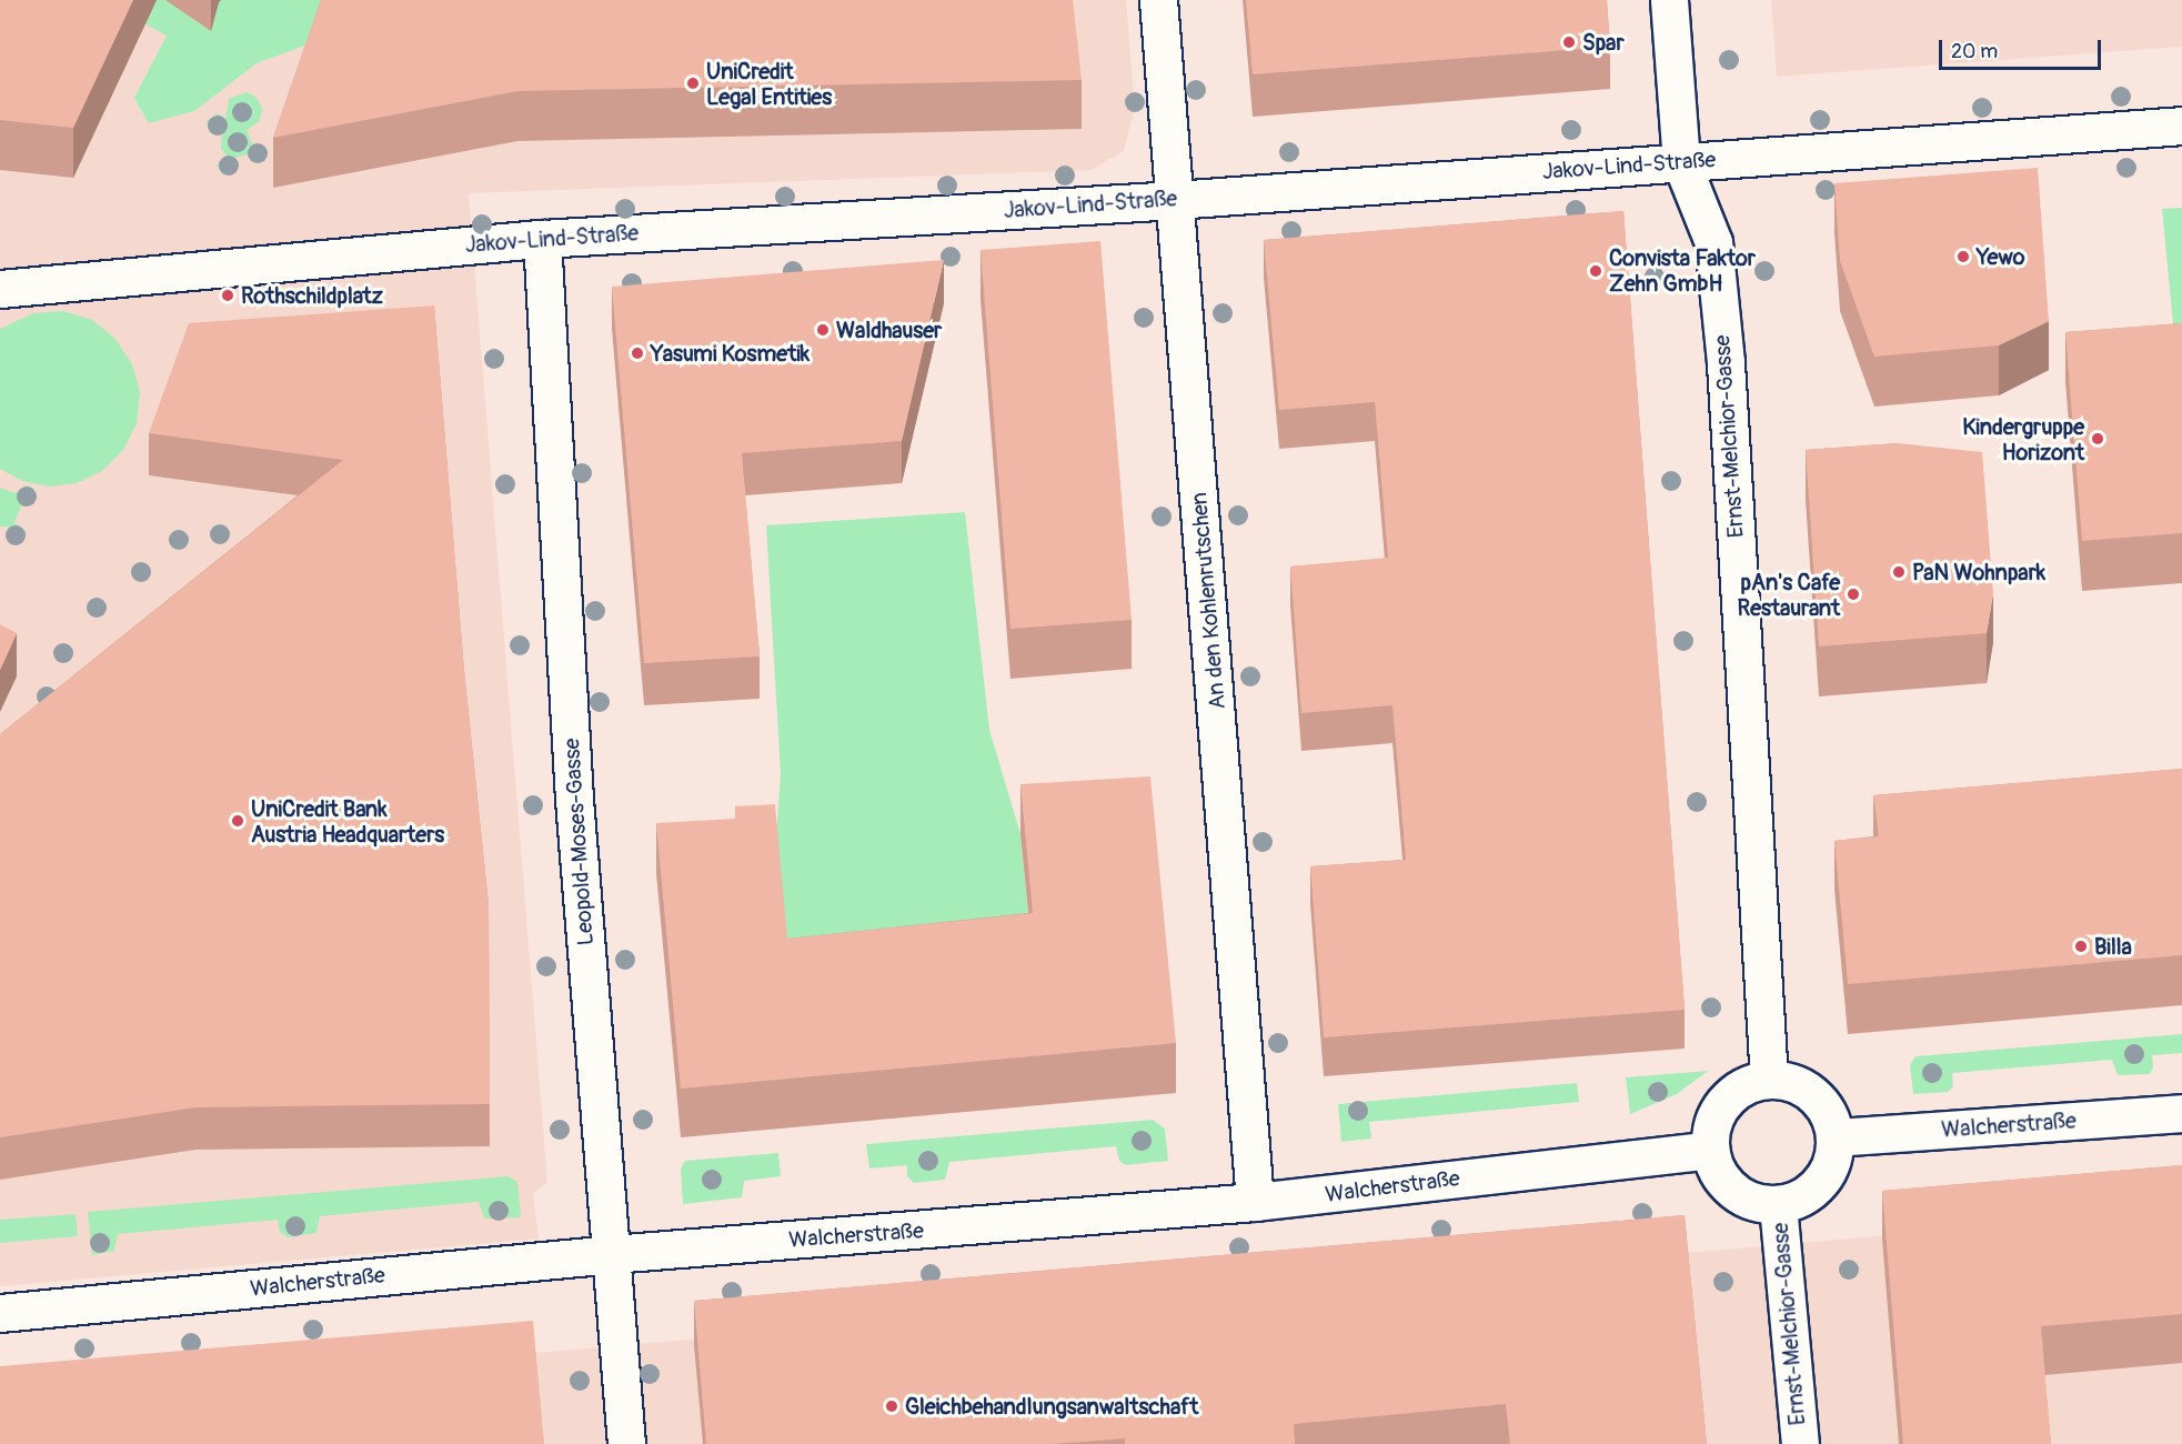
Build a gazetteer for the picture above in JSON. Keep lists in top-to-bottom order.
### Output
{
  "streets": {
    "street": [
      "Jakov-Lind-Straße",
      "Ernst-Melchior-Gasse",
      "An den Kohlenrutschen",
      "Leopold-Moses-Gasse",
      "Walcherstraße"
    ]
  },
  "crossings": [
    ["Jakov-Lind-Straße", "Ernst-Melchior-Gasse"],
    ["Jakov-Lind-Straße", "An den Kohlenrutschen"],
    ["Jakov-Lind-Straße", "Leopold-Moses-Gasse"],
    ["Ernst-Melchior-Gasse", "Walcherstraße"],
    ["An den Kohlenrutschen", "Walcherstraße"],
    ["Leopold-Moses-Gasse", "Walcherstraße"]
  ],
  "places": [
    "Spar",
    "UniCredit Legal Entities",
    "Yewo",
    "Convista Faktor Zehn GmbH",
    "Rothschildplatz",
    "Waldhauser",
    "Yasumi Kosmetik",
    "Kindergruppe Horizont",
    "PaN Wohnpark",
    "pAn's Cafe Restaurant",
    "UniCredit Bank Austria Headquarters",
    "Billa",
    "Gleichbehandlungsanwaltschaft"
  ],
  "scale_bar": "20 m"
}
